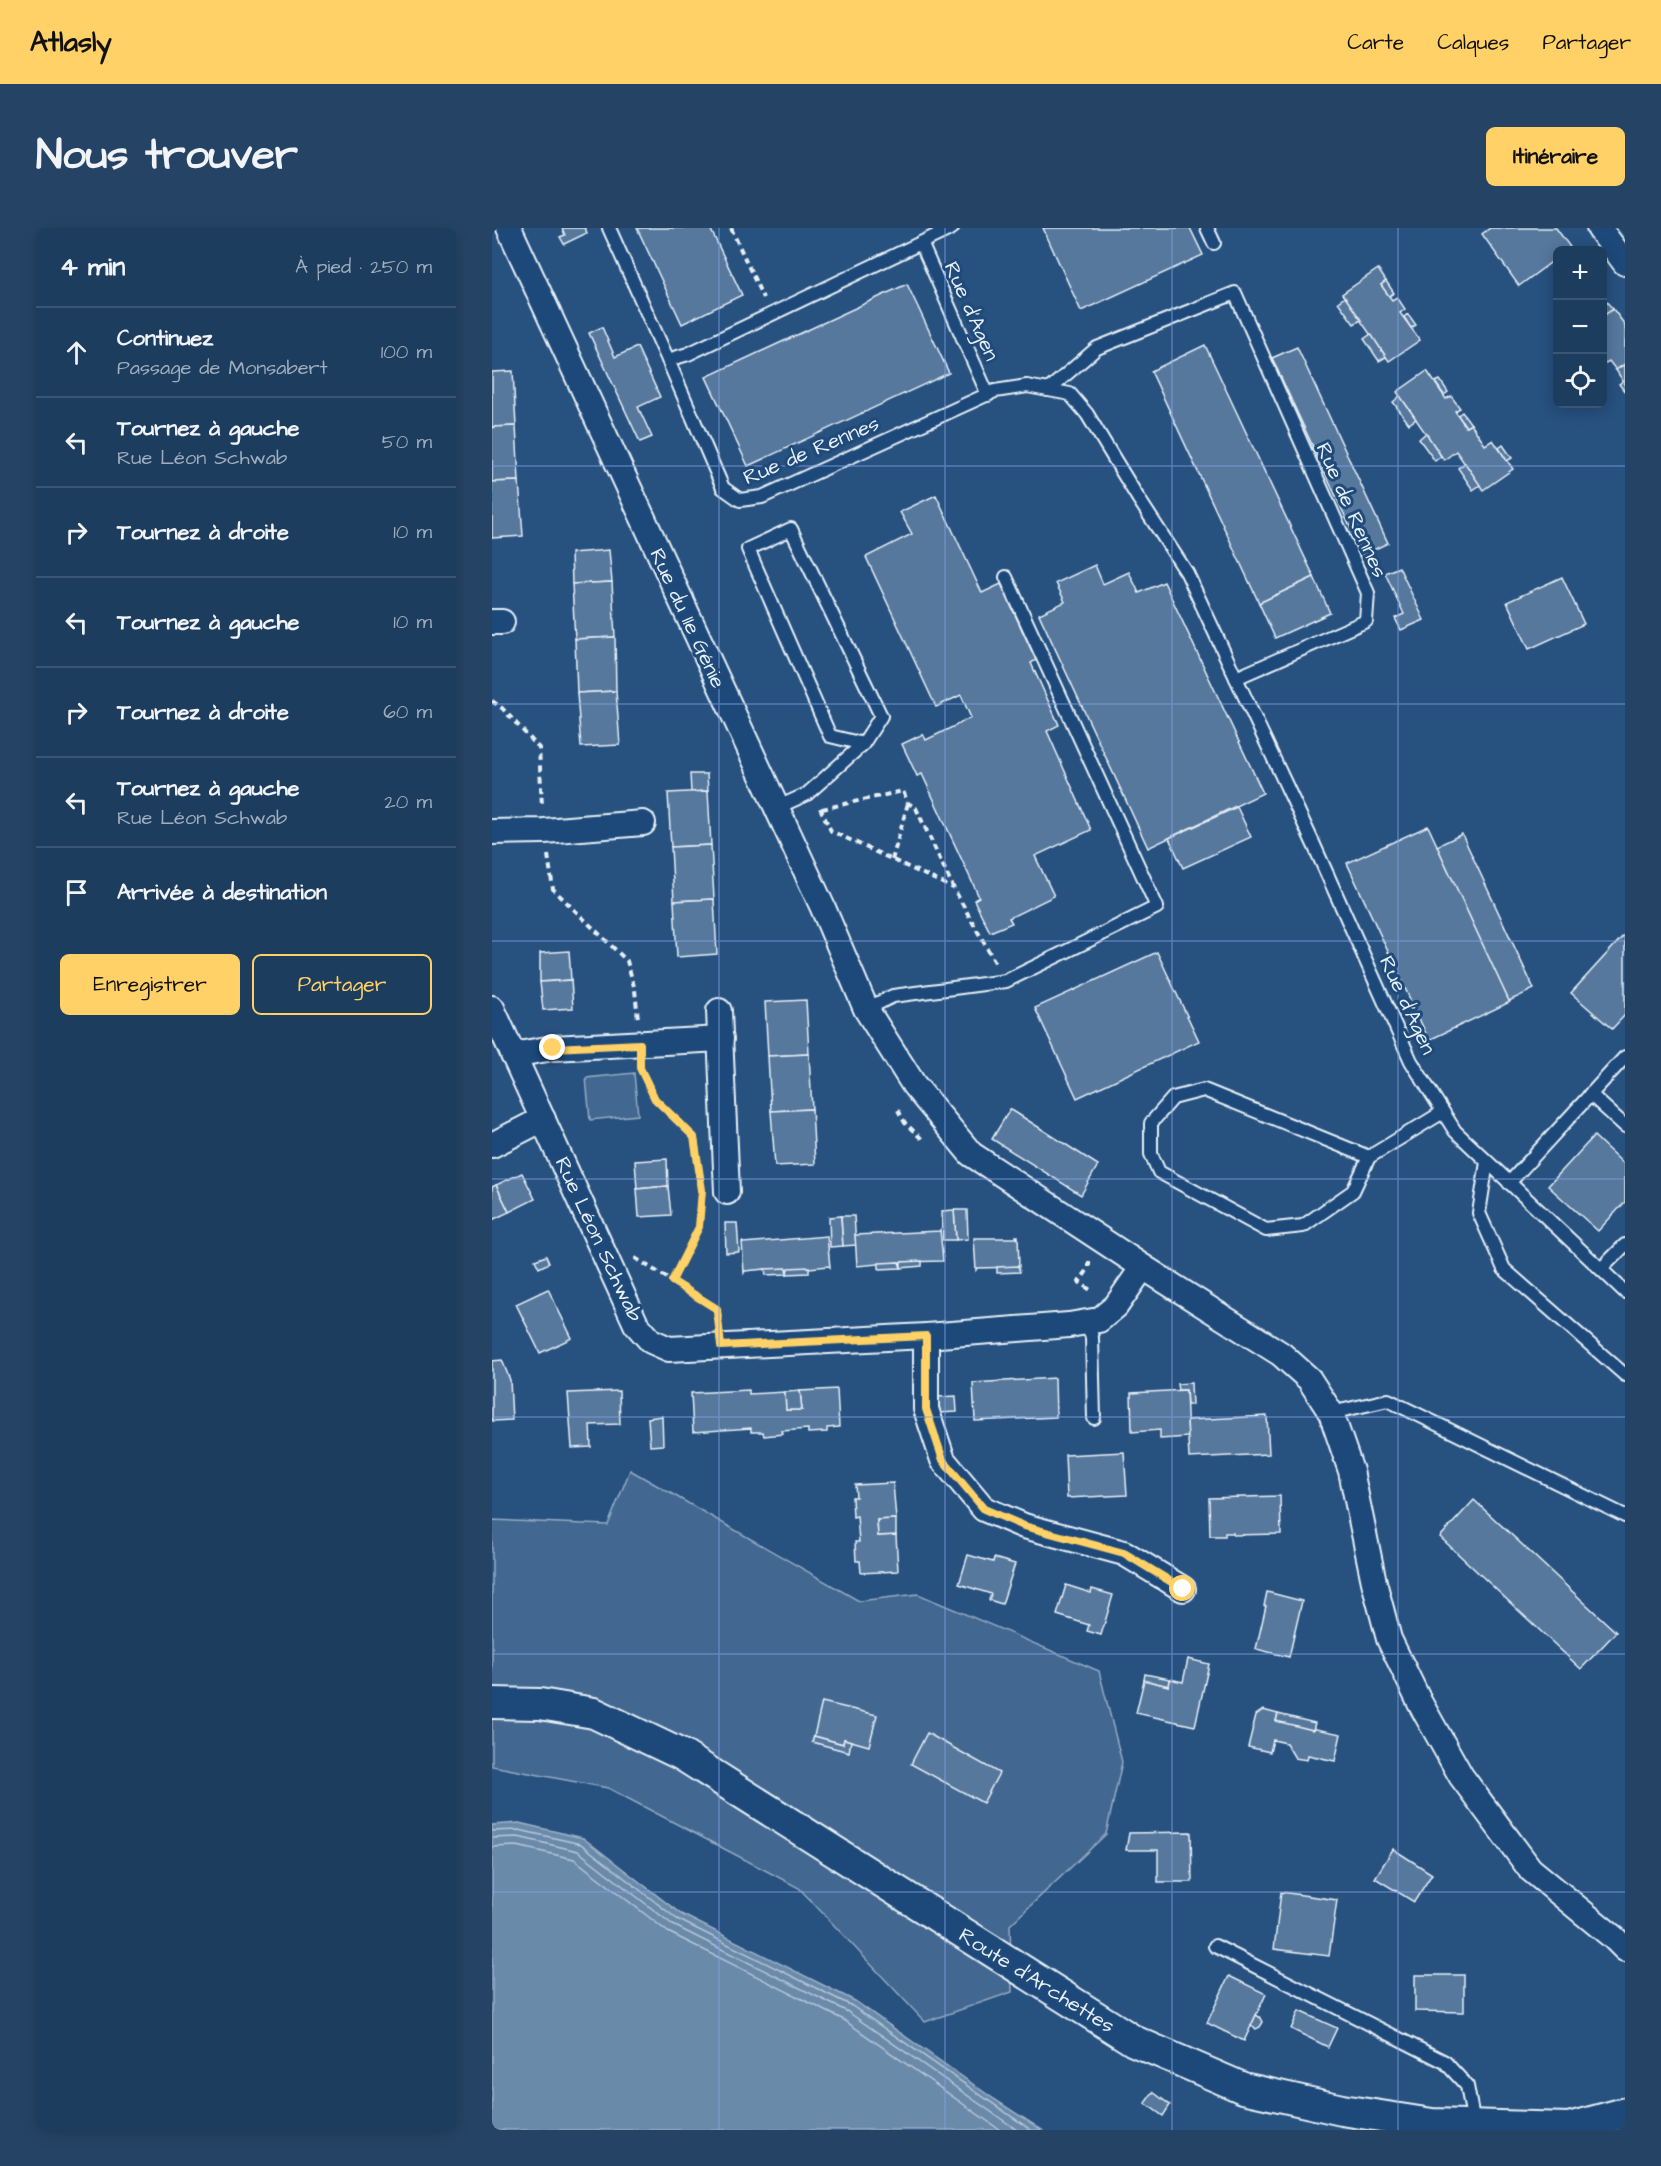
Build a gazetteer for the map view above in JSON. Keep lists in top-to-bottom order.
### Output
{
  "streets": {
    "street": ["Rue du 11e Génie", "Rue Léon Schwab", "Route d'Archettes"],
    "lane": ["Rue d'Agen", "Rue de Rennes"]
  },
  "crossings": [
    ["Rue d'Agen", "Rue de Rennes"],
    ["Rue du 11e Génie", "Rue Léon Schwab"]
  ],
  "page": {
    "header": "Atlasly",
    "nav": ["Carte", "Calques", "Partager"],
    "title": "Nous trouver",
    "buttons": [
      "Itinéraire",
      ["Enregistrer", "Partager"]
    ],
    "heading": ["4 min", "À pied · 250 m"],
    "map_buttons": ["+", "−"],
    "list": [
      ["Continuez", "Passage de Monsabert", "100 m"],
      ["Tournez à gauche", "Rue Léon Schwab", "50 m"],
      ["Tournez à droite", "10 m"],
      ["Tournez à gauche", "10 m"],
      ["Tournez à droite", "60 m"],
      ["Tournez à gauche", "Rue Léon Schwab", "20 m"],
      "Arrivée à destination"
    ]
  }
}
